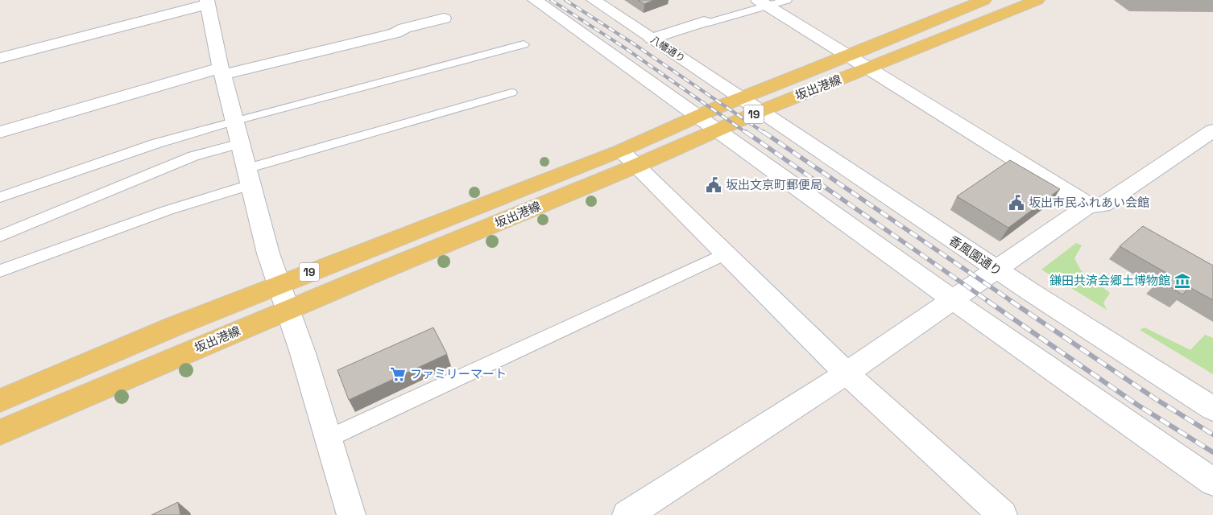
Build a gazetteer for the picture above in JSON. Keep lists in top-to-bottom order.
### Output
{
  "streets": {
    "main road": ["坂出港線", "19"],
    "street": ["八幡通り", "香風園通り"]
  },
  "crossings": [
    ["八幡通り", "坂出港線"],
    ["八幡通り", "香風園通り"],
    ["坂出港線", "香風園通り"]
  ],
  "places": {
    "public building": ["坂出文京町郵便局", "坂出市民ふれあい会館"],
    "museum": ["鎌田共済会郷土博物館"],
    "supermarket": ["ファミリーマート"]
  }
}
